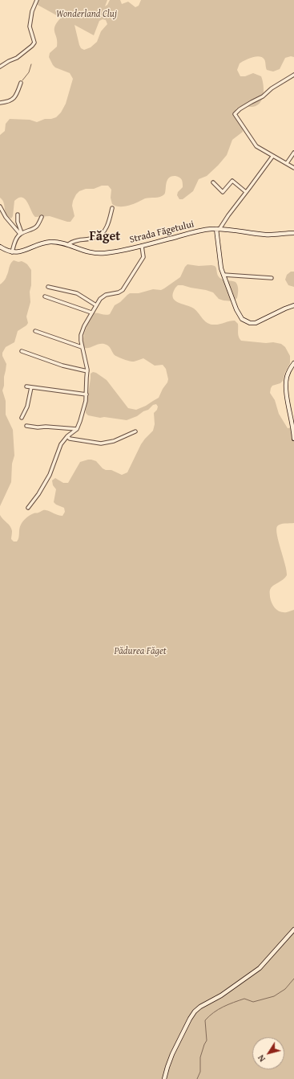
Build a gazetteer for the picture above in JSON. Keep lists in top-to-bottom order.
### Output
{
  "streets": {
    "main road": ["Strada Făgetului"]
  },
  "districts": ["Făget"],
  "parks": ["Wonderland Cluj", "Pădurea Făget"],
  "north": "bottom left"
}
